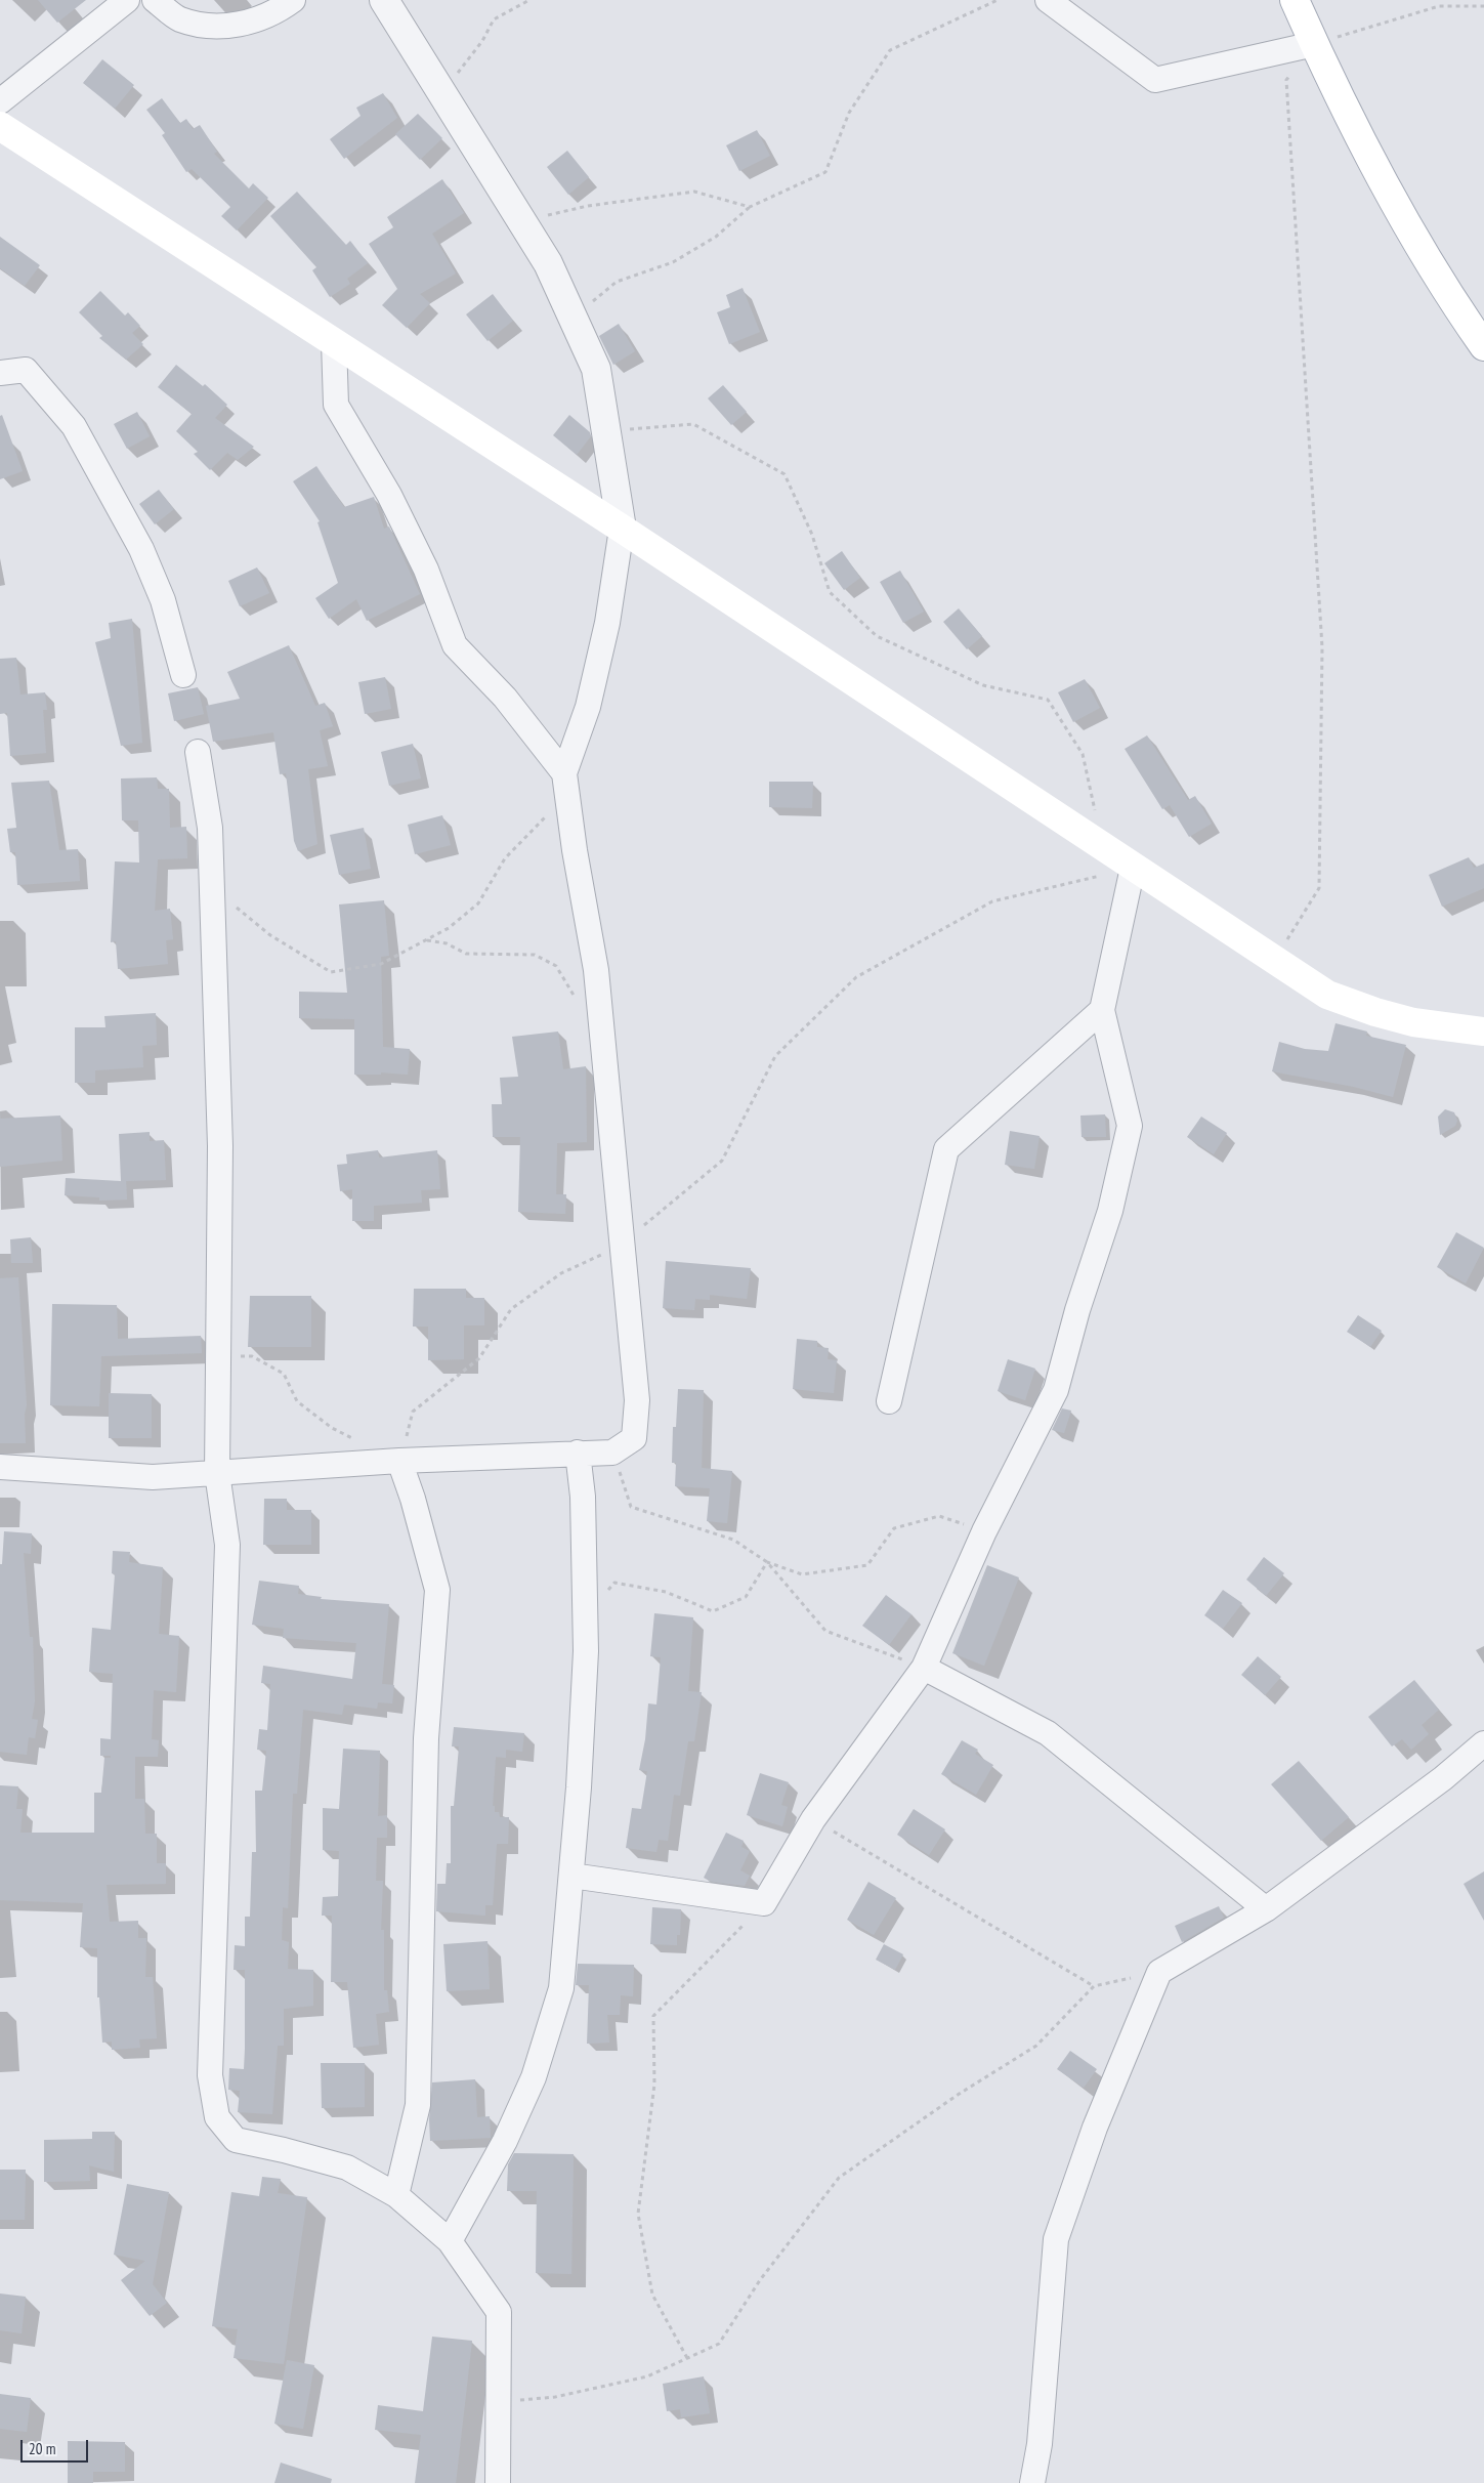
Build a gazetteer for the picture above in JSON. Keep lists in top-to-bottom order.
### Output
{
  "scale_bar": "20 m"
}
